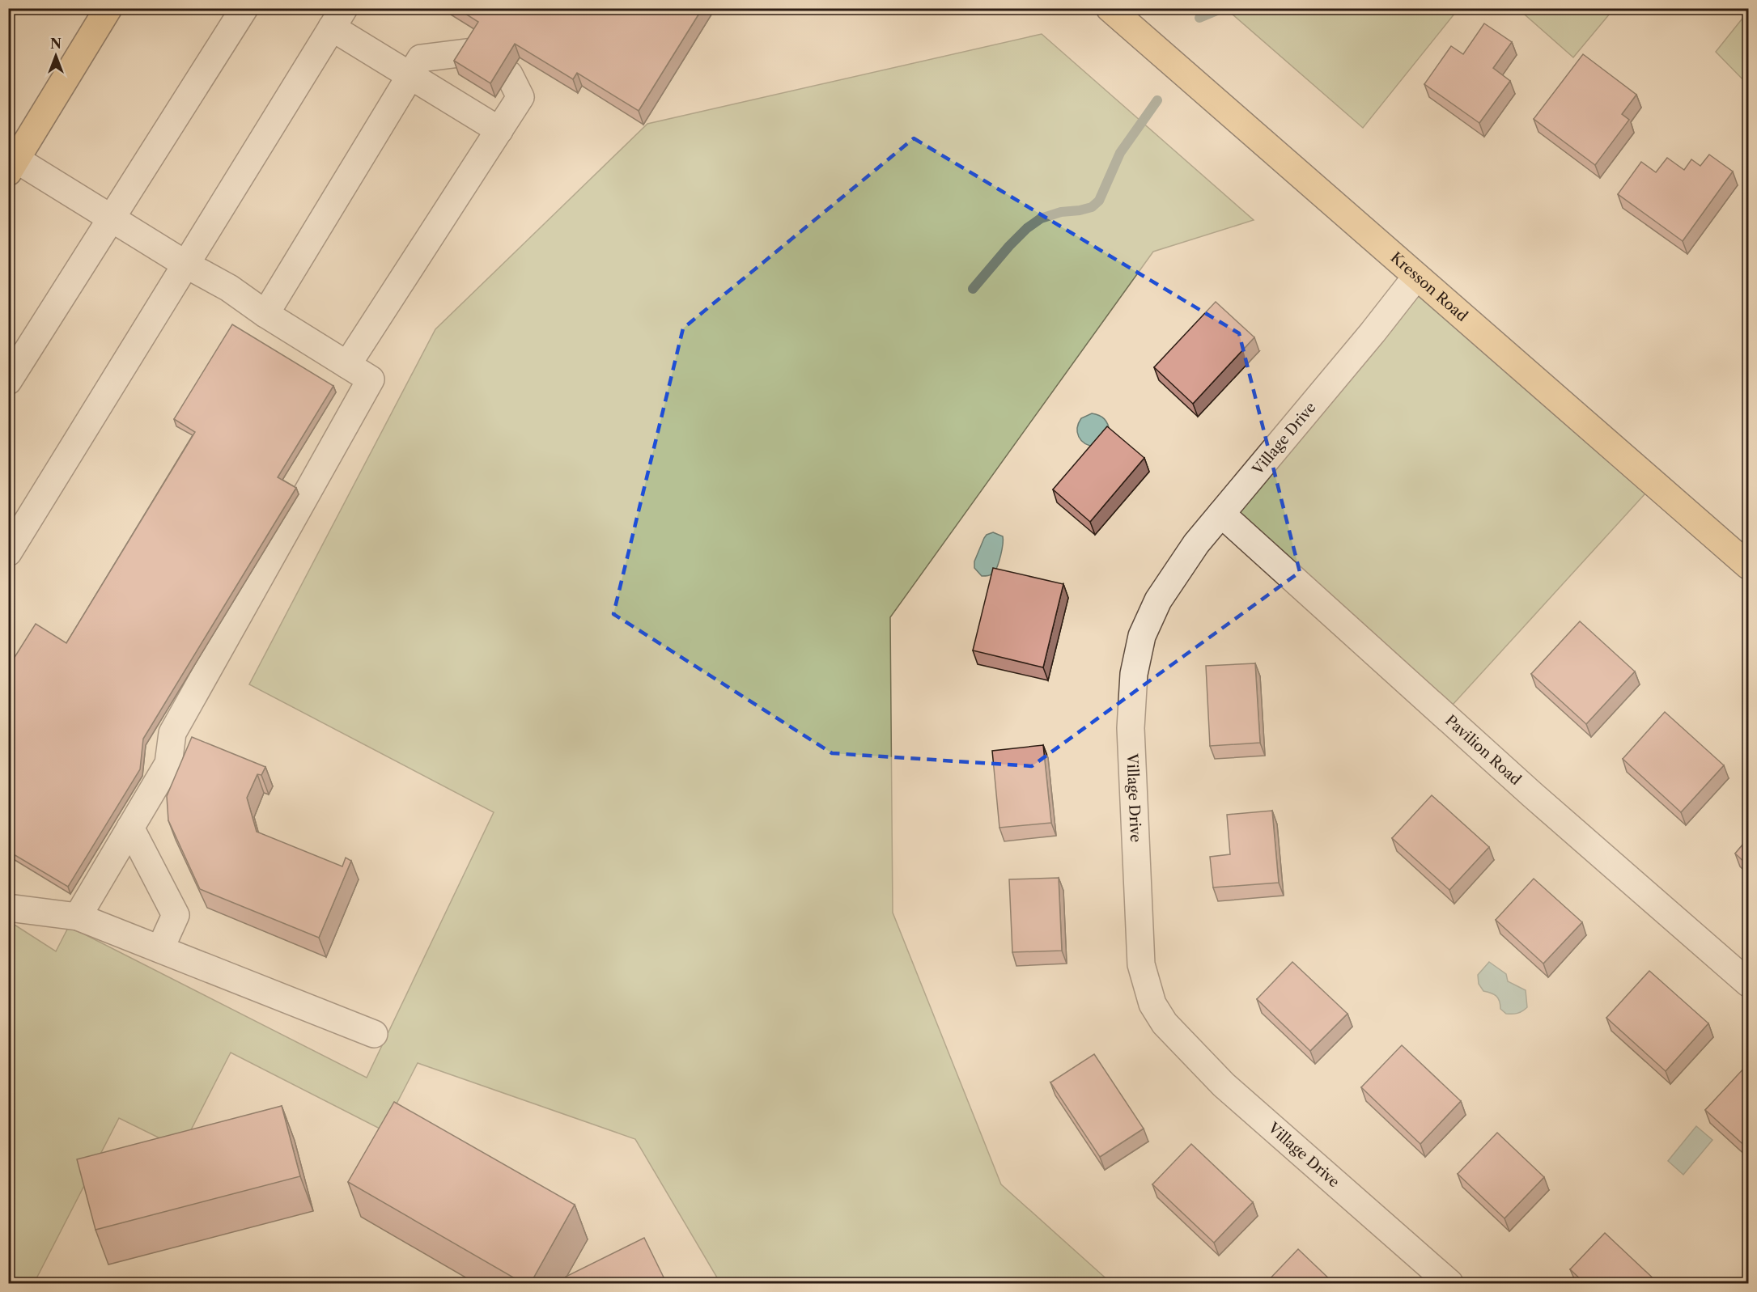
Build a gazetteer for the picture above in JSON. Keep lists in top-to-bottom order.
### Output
{
  "streets": {
    "main road": ["Kresson Road"],
    "street": ["Village Drive", "Pavilion Road"]
  },
  "crossings": [
    ["Kresson Road", "Village Drive"],
    ["Village Drive", "Pavilion Road"]
  ],
  "north": "top"
}
